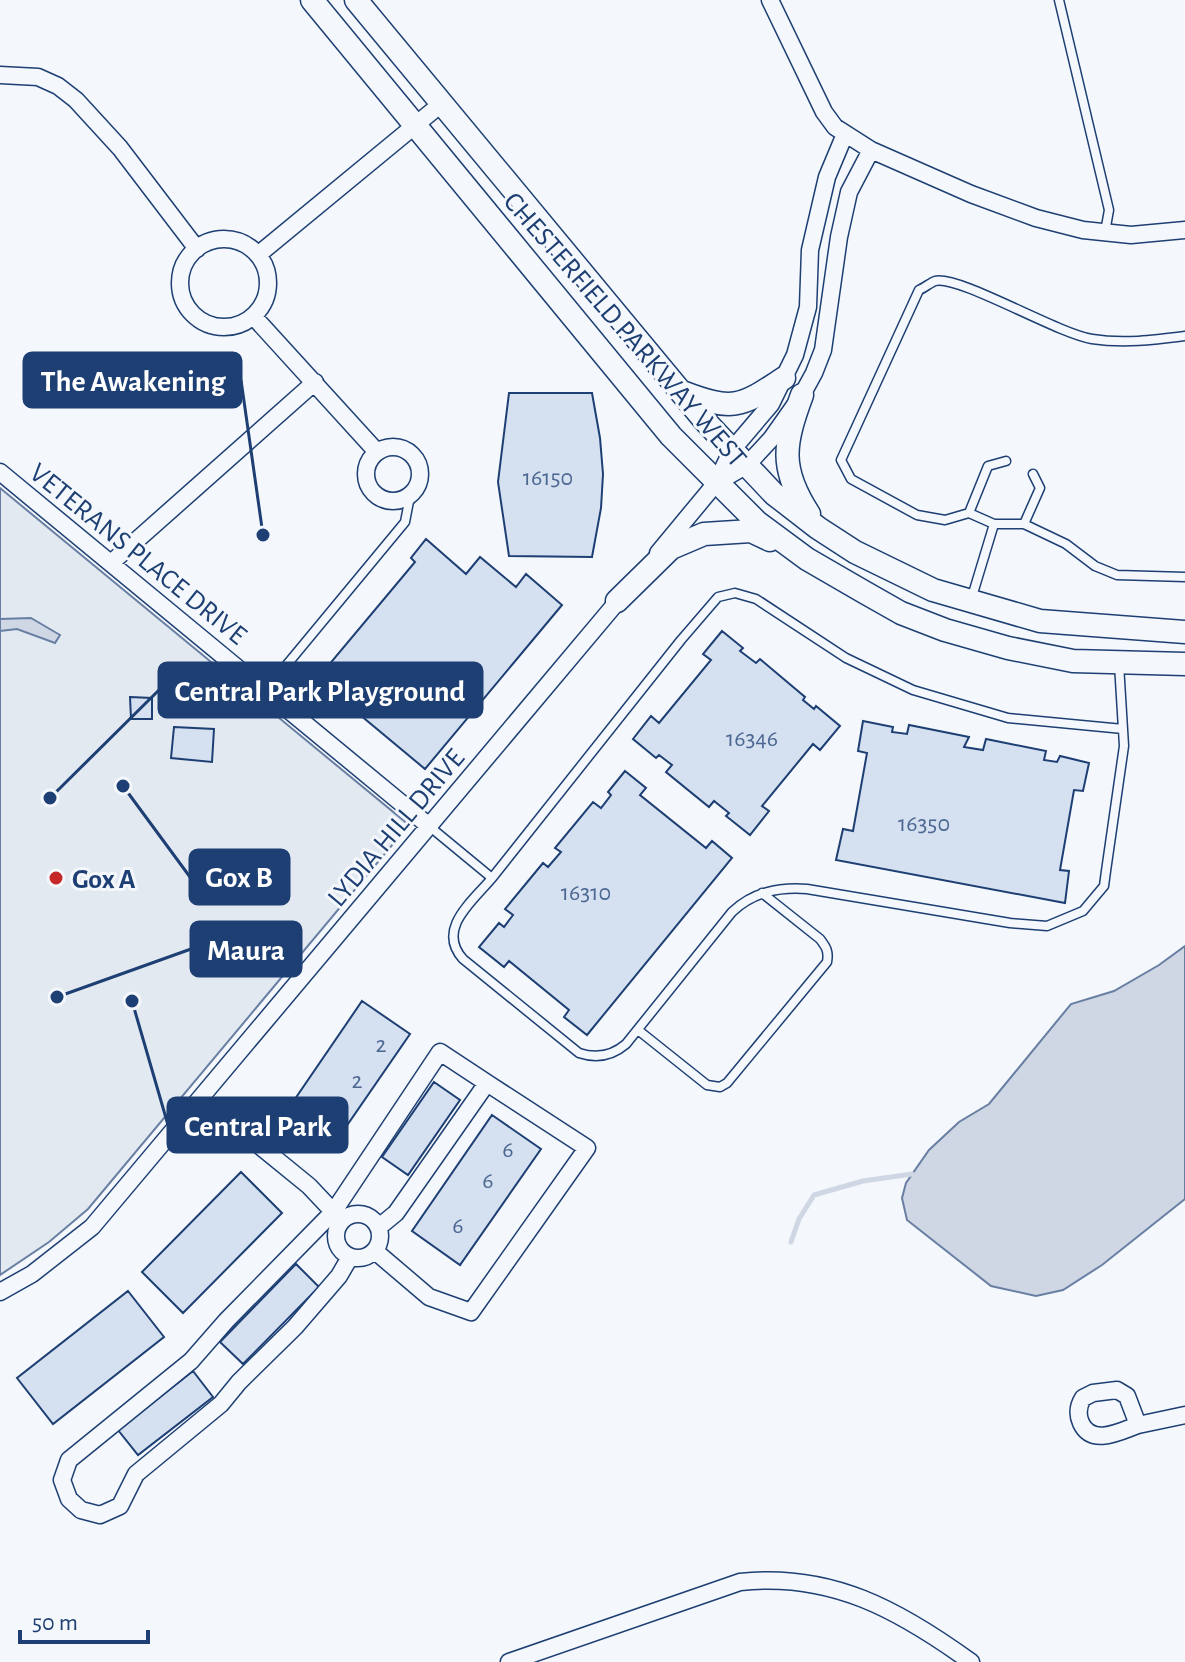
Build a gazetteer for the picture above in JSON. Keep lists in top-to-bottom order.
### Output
{
  "streets": {
    "street": ["CHESTERFIELD PARKWAY WEST", "VETERANS PLACE DRIVE", "LYDIA HILL DRIVE"]
  },
  "crossings": [
    ["CHESTERFIELD PARKWAY WEST", "LYDIA HILL DRIVE"],
    ["VETERANS PLACE DRIVE", "LYDIA HILL DRIVE"]
  ],
  "places": [
    "The Awakening",
    "Gox B",
    "Central Park Playground",
    "Gox A",
    "Maura",
    "Central Park"
  ],
  "house_numbers": [
    "16150",
    "16346",
    "16350",
    "16310",
    "2",
    "2",
    "6",
    "6",
    "6"
  ],
  "scale_bar": "50 m"
}
